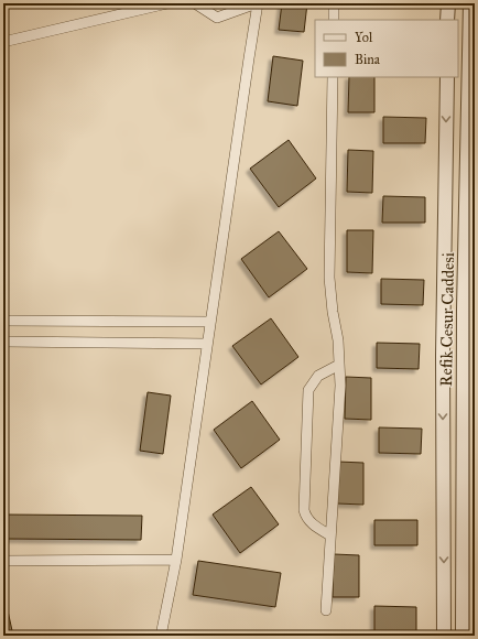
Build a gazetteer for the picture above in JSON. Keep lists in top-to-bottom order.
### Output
{
  "streets": {
    "street": ["Refik Cesur Caddesi"]
  },
  "legend": ["Yol", "Bina"]
}
